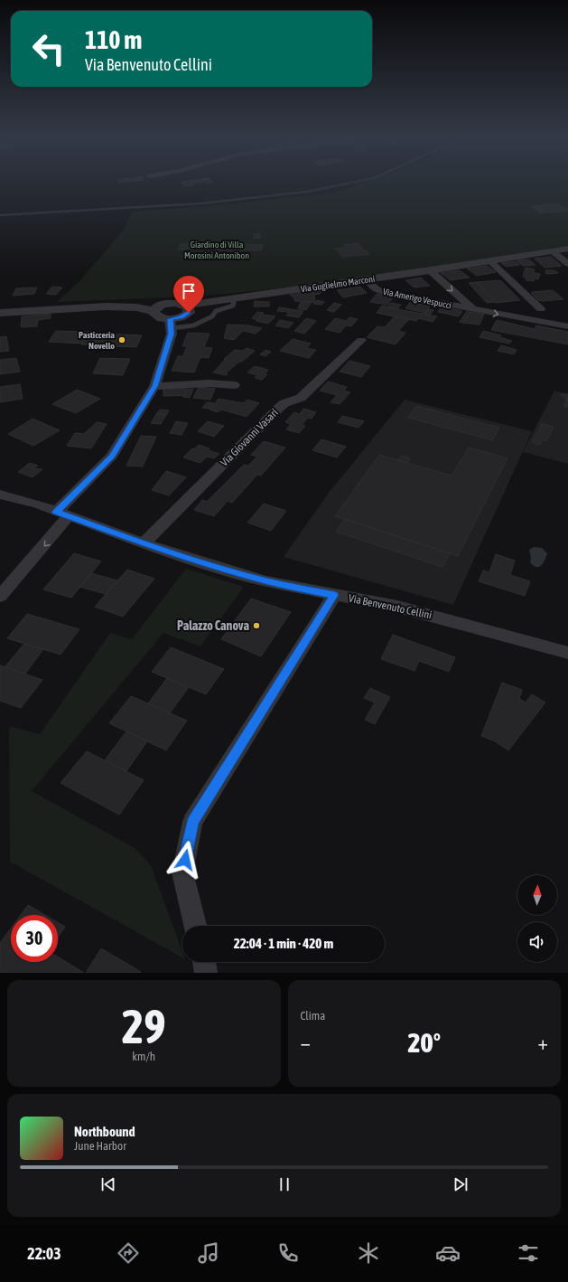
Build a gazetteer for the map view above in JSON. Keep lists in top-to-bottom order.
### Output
{
  "streets": {
    "street": [
      "Via Guglielmo Marconi",
      "Via Amerigo Vespucci",
      "Via Giovanni Vasari",
      "Via Benvenuto Cellini"
    ]
  },
  "crossings": [
    ["Via Guglielmo Marconi", "Via Amerigo Vespucci"],
    ["Via Giovanni Vasari", "Via Benvenuto Cellini"]
  ],
  "parks": ["Giardino di Villa Morosini Antonibon"],
  "places": ["Pasticceria Novello", "Palazzo Canova"],
  "north": "top",
  "page": {
    "turn": ["110 m", "Via Benvenuto Cellini"],
    "limit": "30",
    "trip": "22:04 · 1 min · 420 m",
    "tile": [
      ["29", "km/h"],
      "Clima"
    ],
    "heat": ["−", "20°", "+"],
    "song": ["Northbound", "June Harbor"],
    "tabs": "22:03"
  }
}
